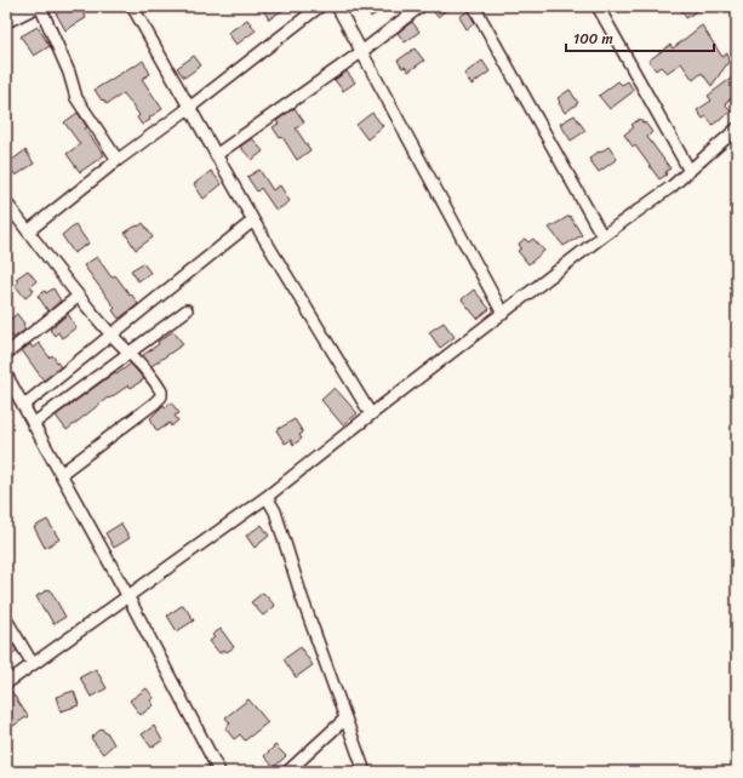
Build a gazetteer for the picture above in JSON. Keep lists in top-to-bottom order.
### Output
{
  "scale_bar": "100 m"
}
